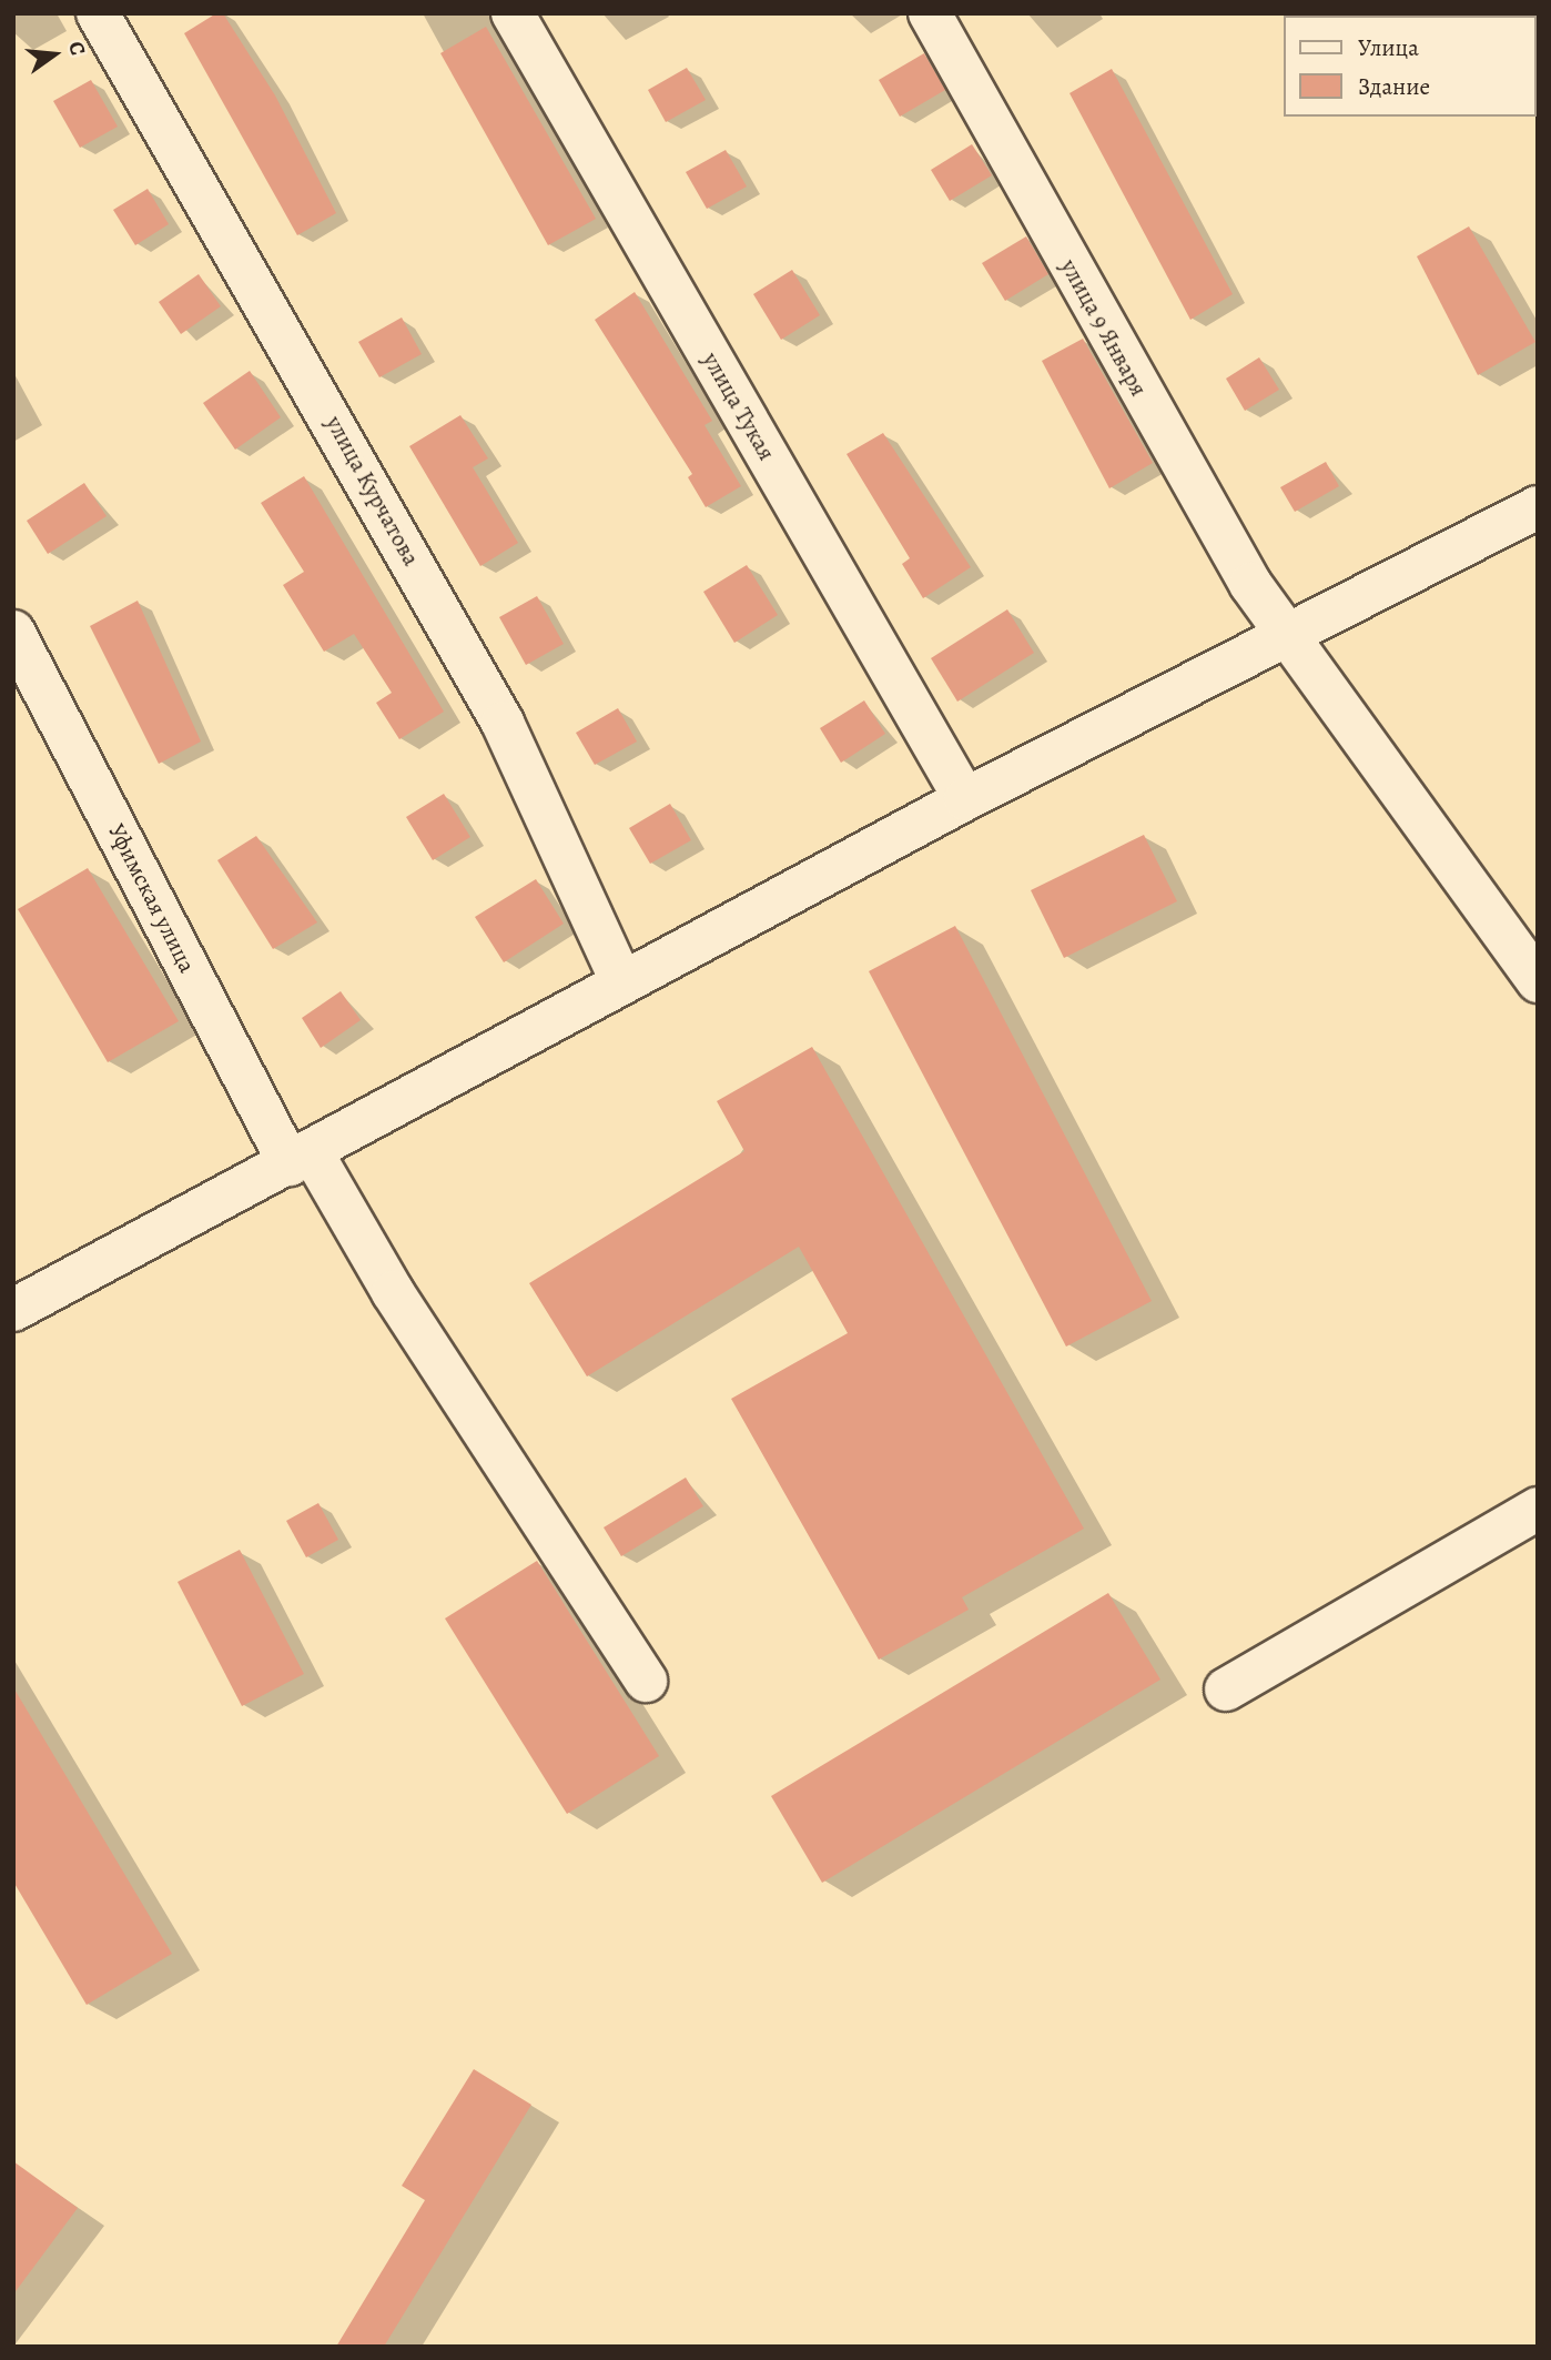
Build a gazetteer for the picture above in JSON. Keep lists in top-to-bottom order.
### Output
{
  "streets": {
    "street": [
      "улица 9 Января",
      "улица Тукая",
      "улица Курчатова",
      "Уфимская улица"
    ]
  },
  "legend": ["Улица", "Здание"],
  "north": "right"
}
